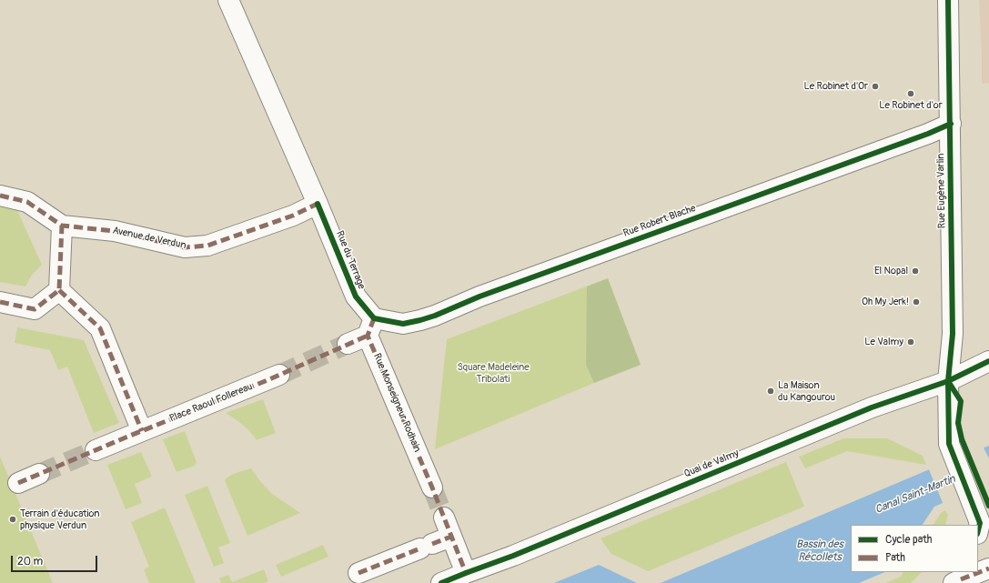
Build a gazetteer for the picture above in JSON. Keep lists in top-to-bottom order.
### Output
{
  "streets": {
    "street": [
      "Rue Eugène Varlin",
      "Rue Robert Blache",
      "Avenue de Verdun",
      "Rue du Terrage",
      "Place Raoul Follereau",
      "Rue Monseigneur Rodhain",
      "Quai de Valmy"
    ]
  },
  "crossings": [
    ["Rue Eugène Varlin", "Rue Robert Blache"],
    ["Rue Eugène Varlin", "Quai de Valmy"],
    ["Rue Robert Blache", "Rue du Terrage"],
    ["Rue Robert Blache", "Rue Monseigneur Rodhain"],
    ["Avenue de Verdun", "Rue du Terrage"],
    ["Rue du Terrage", "Rue Monseigneur Rodhain"]
  ],
  "water": ["Canal Saint-Martin", "Bassin des Récollets"],
  "parks": ["Square Madeleine Tribolati"],
  "places": [
    "Le Robinet d'Or",
    "Le Robinet d'or",
    "El Nopal",
    "Oh My Jerk!",
    "Le Valmy",
    "La Maison du Kangourou",
    "Terrain d'éducation physique Verdun"
  ],
  "legend": ["Cycle path", "Path"],
  "scale_bar": "20 m"
}
